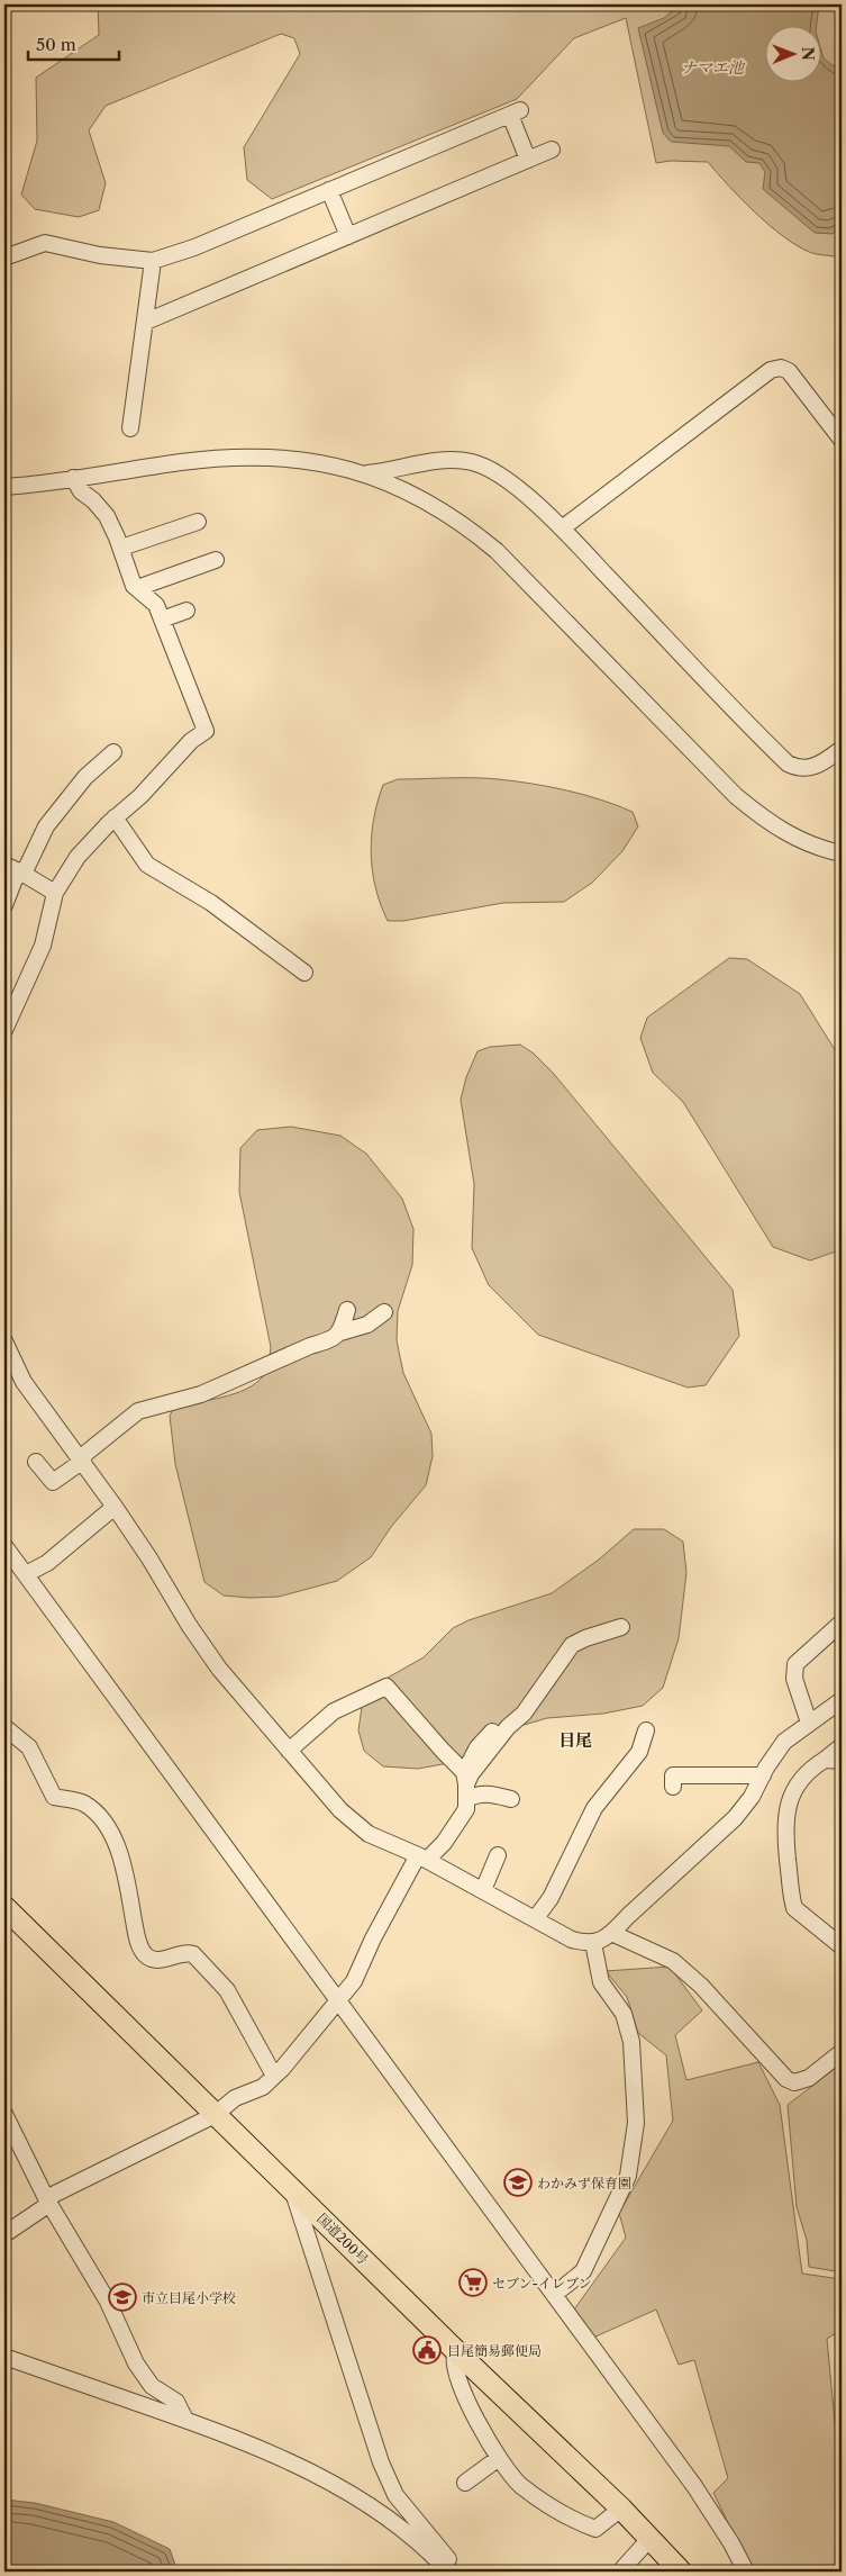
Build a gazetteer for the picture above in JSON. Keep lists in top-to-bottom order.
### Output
{
  "streets": {
    "highway": ["国道200号"]
  },
  "districts": ["目尾"],
  "water": ["ナマエ池"],
  "places": {
    "school or university": ["わかみず保育園", "市立目尾小学校"],
    "supermarket": ["セブン-イレブン"],
    "public building": ["目尾簡易郵便局"]
  },
  "scale_bar": "50 m",
  "north": "right"
}
